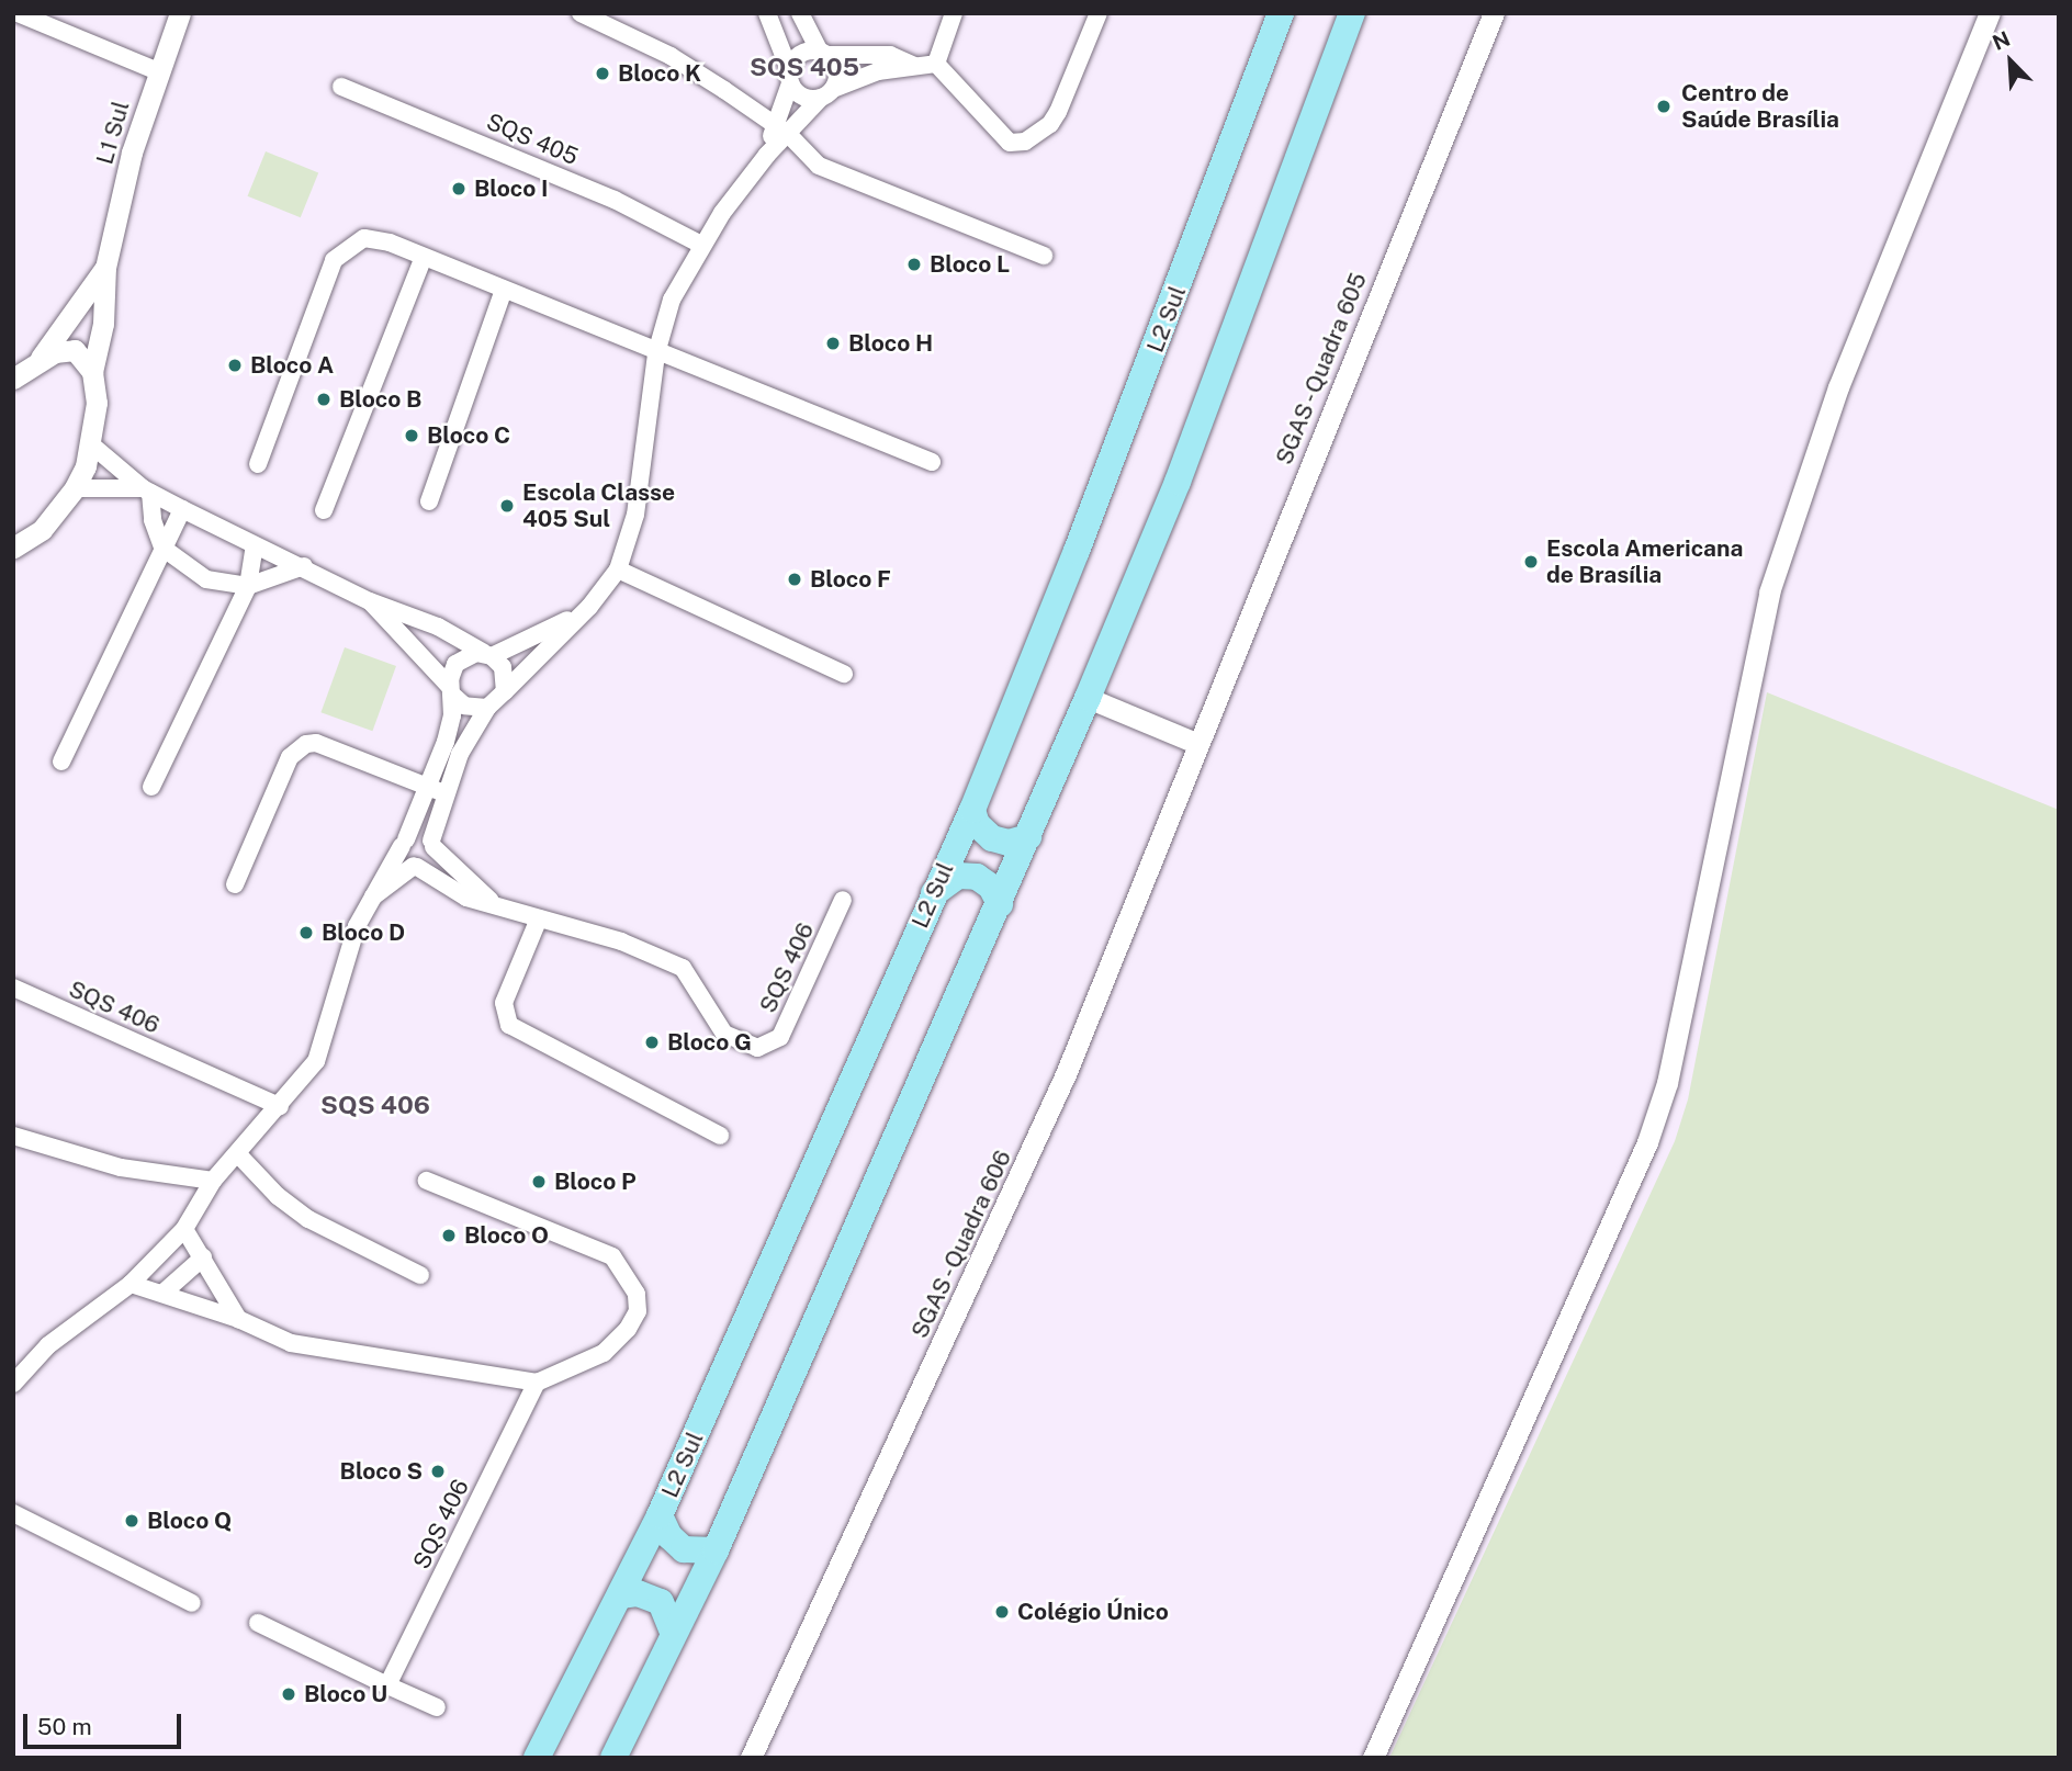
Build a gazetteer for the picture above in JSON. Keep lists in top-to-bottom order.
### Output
{
  "streets": {
    "main road": ["L2 Sul"],
    "street": [
      "L1 Sul",
      "SQS 405",
      "SGAS - Quadra 605",
      "SQS 406",
      "SGAS - Quadra 606"
    ]
  },
  "crossings": [
    ["SGAS - Quadra 605", "SGAS - Quadra 606"]
  ],
  "districts": ["SQS 405", "SQS 406"],
  "places": [
    "Bloco K",
    "Centro de Saúde Brasília",
    "Bloco I",
    "Bloco L",
    "Bloco H",
    "Bloco A",
    "Bloco B",
    "Bloco C",
    "Escola Classe 405 Sul",
    "Escola Americana de Brasília",
    "Bloco F",
    "Bloco D",
    "Bloco G",
    "Bloco P",
    "Bloco O",
    "Bloco S",
    "Bloco Q",
    "Colégio Único",
    "Bloco U"
  ],
  "scale_bar": "50 m",
  "north": "top left"
}
